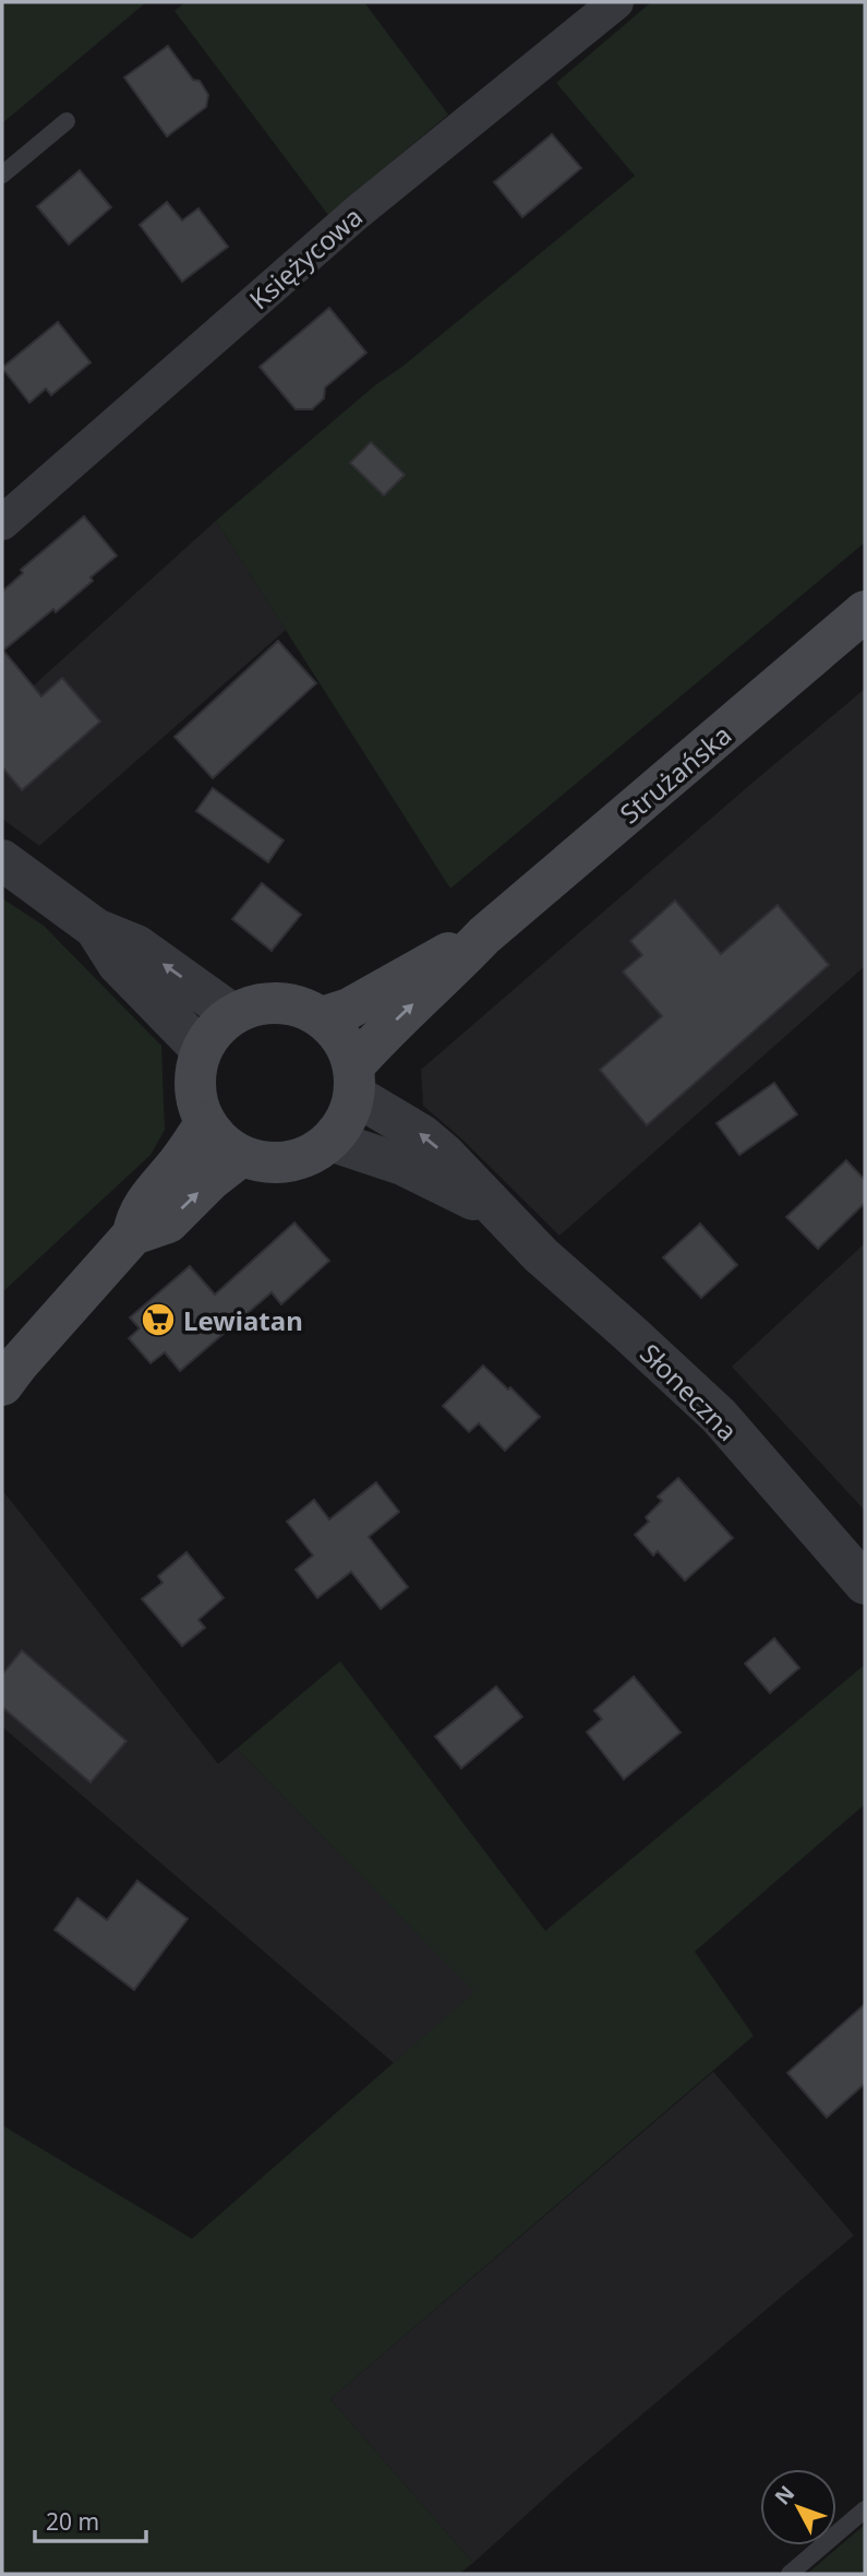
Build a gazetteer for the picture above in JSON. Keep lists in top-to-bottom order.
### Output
{
  "streets": {
    "main road": ["Strużańska"],
    "street": ["Księżycowa", "Słoneczna"]
  },
  "crossings": [
    ["Strużańska", "Słoneczna"]
  ],
  "places": {
    "supermarket": ["Lewiatan"]
  },
  "scale_bar": "20 m",
  "north": "top left"
}
